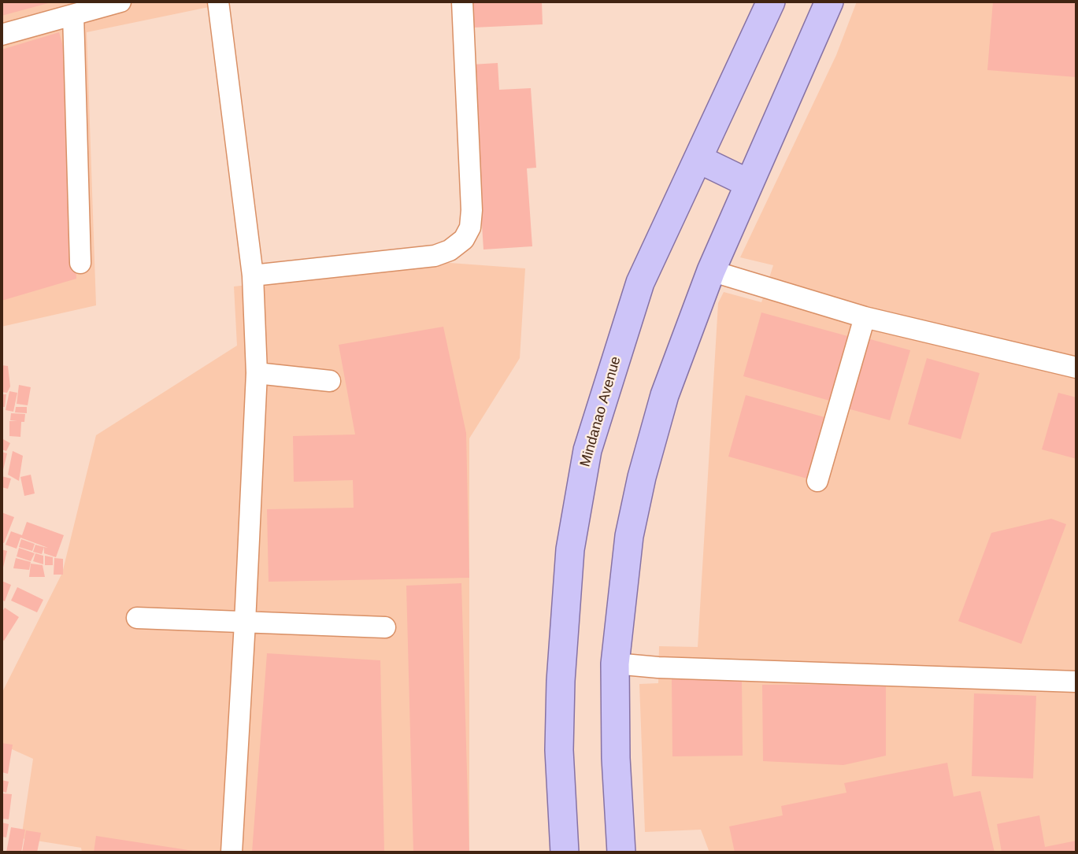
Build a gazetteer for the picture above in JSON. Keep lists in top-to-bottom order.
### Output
{
  "streets": {
    "main road": ["Mindanao Avenue"]
  }
}
